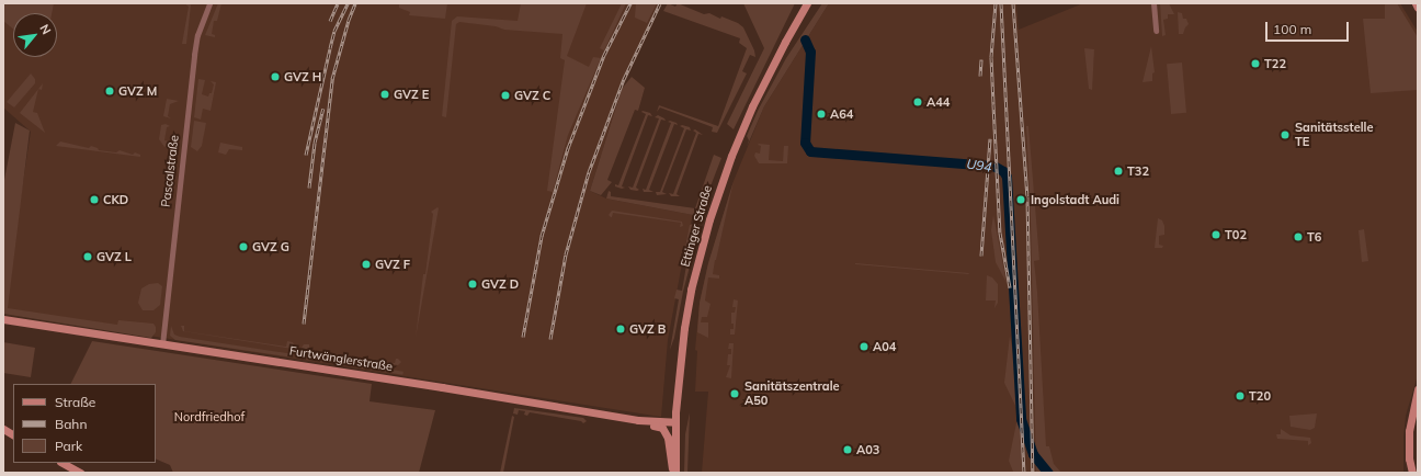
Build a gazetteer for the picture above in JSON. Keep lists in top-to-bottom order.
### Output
{
  "streets": {
    "street": ["Pascalstraße", "Ettinger Straße", "Furtwänglerstraße"]
  },
  "crossings": [
    ["Pascalstraße", "Furtwänglerstraße"],
    ["Ettinger Straße", "Furtwänglerstraße"]
  ],
  "water": ["U94"],
  "parks": ["Nordfriedhof"],
  "places": [
    "T22",
    "GVZ H",
    "GVZ M",
    "GVZ E",
    "GVZ C",
    "A44",
    "A64",
    "Sanitätsstelle TE",
    "T32",
    "CKD",
    "Ingolstadt Audi",
    "T02",
    "T6",
    "GVZ G",
    "GVZ L",
    "GVZ F",
    "GVZ D",
    "GVZ B",
    "A04",
    "Sanitätszentrale A50",
    "T20",
    "A03"
  ],
  "legend": ["Straße", "Bahn", "Park"],
  "scale_bar": "100 m",
  "north": "top right"
}
